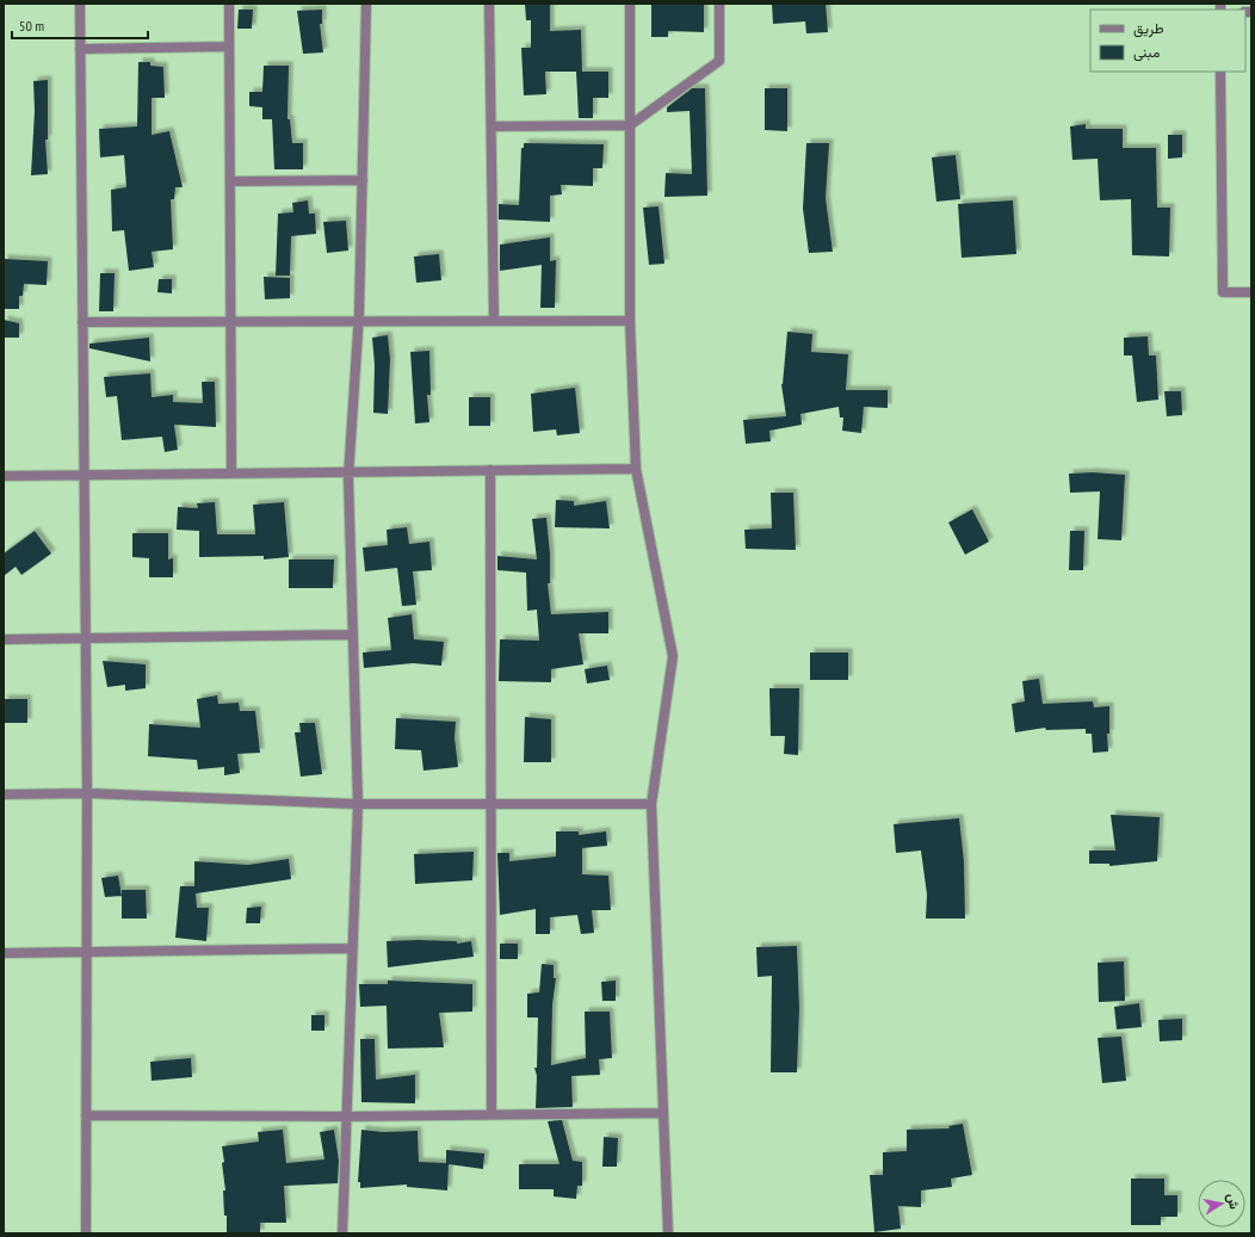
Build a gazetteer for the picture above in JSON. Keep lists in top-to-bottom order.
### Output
{
  "legend": ["طريق", "مبنى"],
  "scale_bar": "50 m",
  "north": "right"
}
